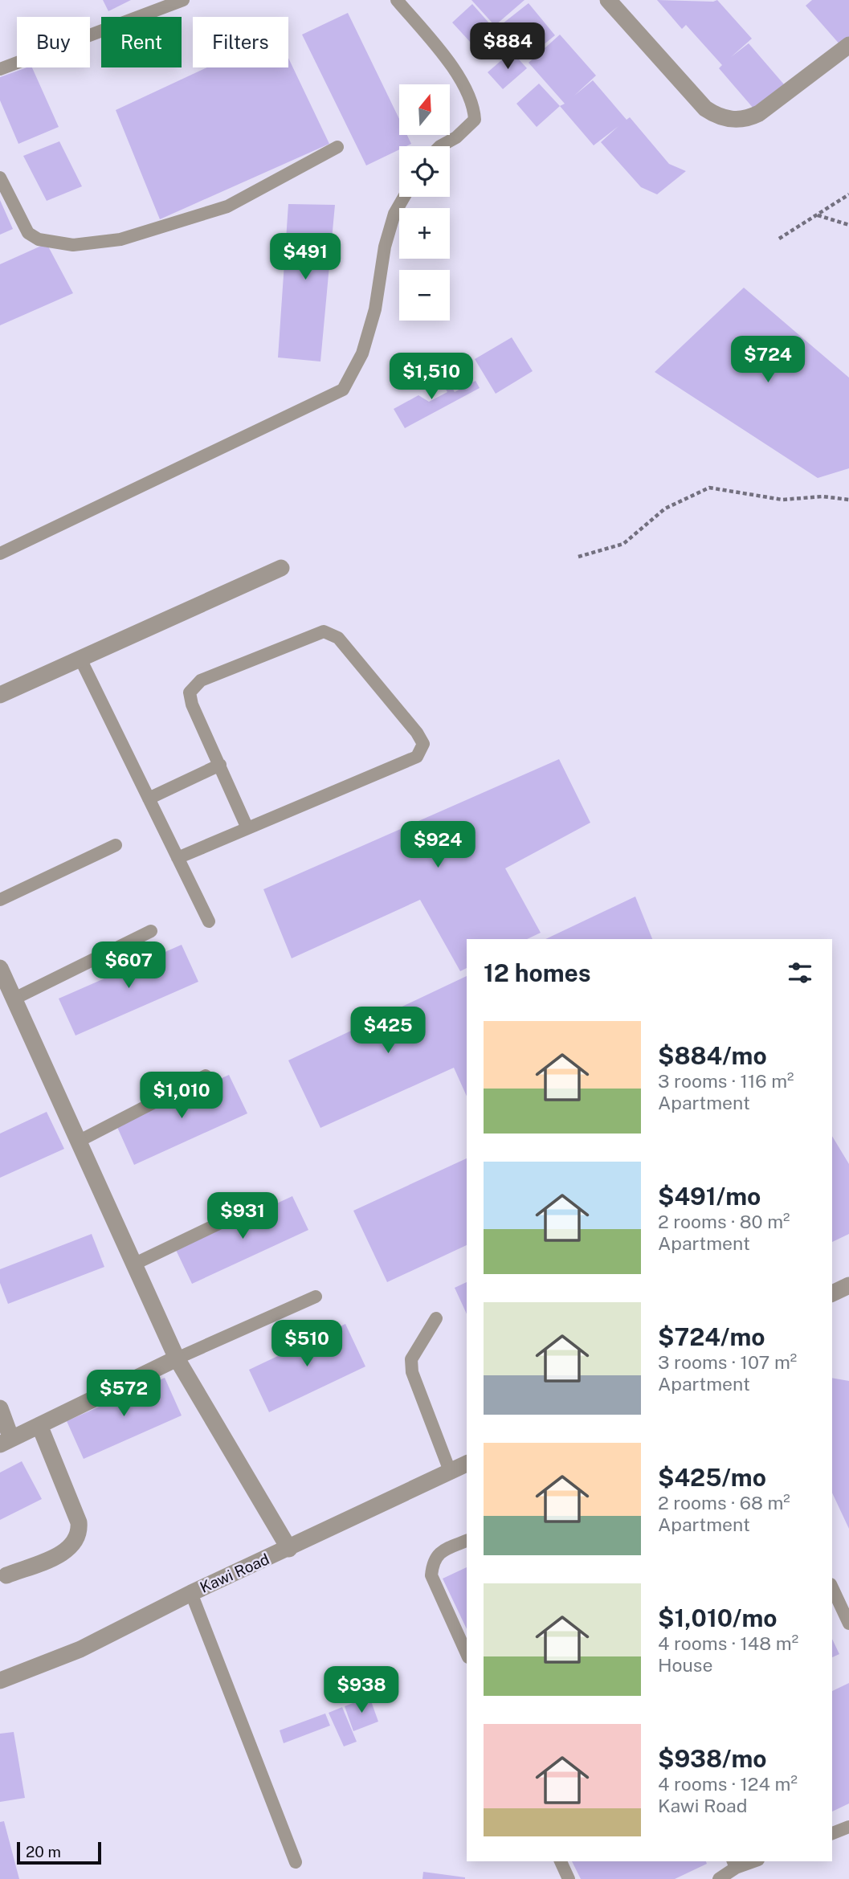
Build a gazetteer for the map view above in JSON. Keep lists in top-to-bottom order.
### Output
{
  "streets": {
    "street": ["Kawi Road"]
  },
  "scale_bar": "20 m",
  "north": "top",
  "page": {
    "chip": ["Buy", "Rent", "Filters"],
    "price": [
      "$884",
      "$491",
      "$724",
      "$1,510",
      "$924",
      "$607",
      "$425",
      "$1,010",
      "$931",
      "$510",
      "$572",
      "$938"
    ],
    "map_buttons": ["+", "−"],
    "heading": "12 homes",
    "list": [
      {
        "name": "$884/mo",
        "note": "3 rooms · 116 m² · Apartment"
      },
      {
        "name": "$491/mo",
        "note": "2 rooms · 80 m² · Apartment"
      },
      {
        "name": "$724/mo",
        "note": "3 rooms · 107 m² · Apartment"
      },
      {
        "name": "$425/mo",
        "note": "2 rooms · 68 m² · Apartment"
      },
      {
        "name": "$1,010/mo",
        "note": "4 rooms · 148 m² · House"
      },
      {
        "name": "$938/mo",
        "note": "4 rooms · 124 m² · Kawi Road"
      }
    ],
    "scale": "20 m"
  }
}
